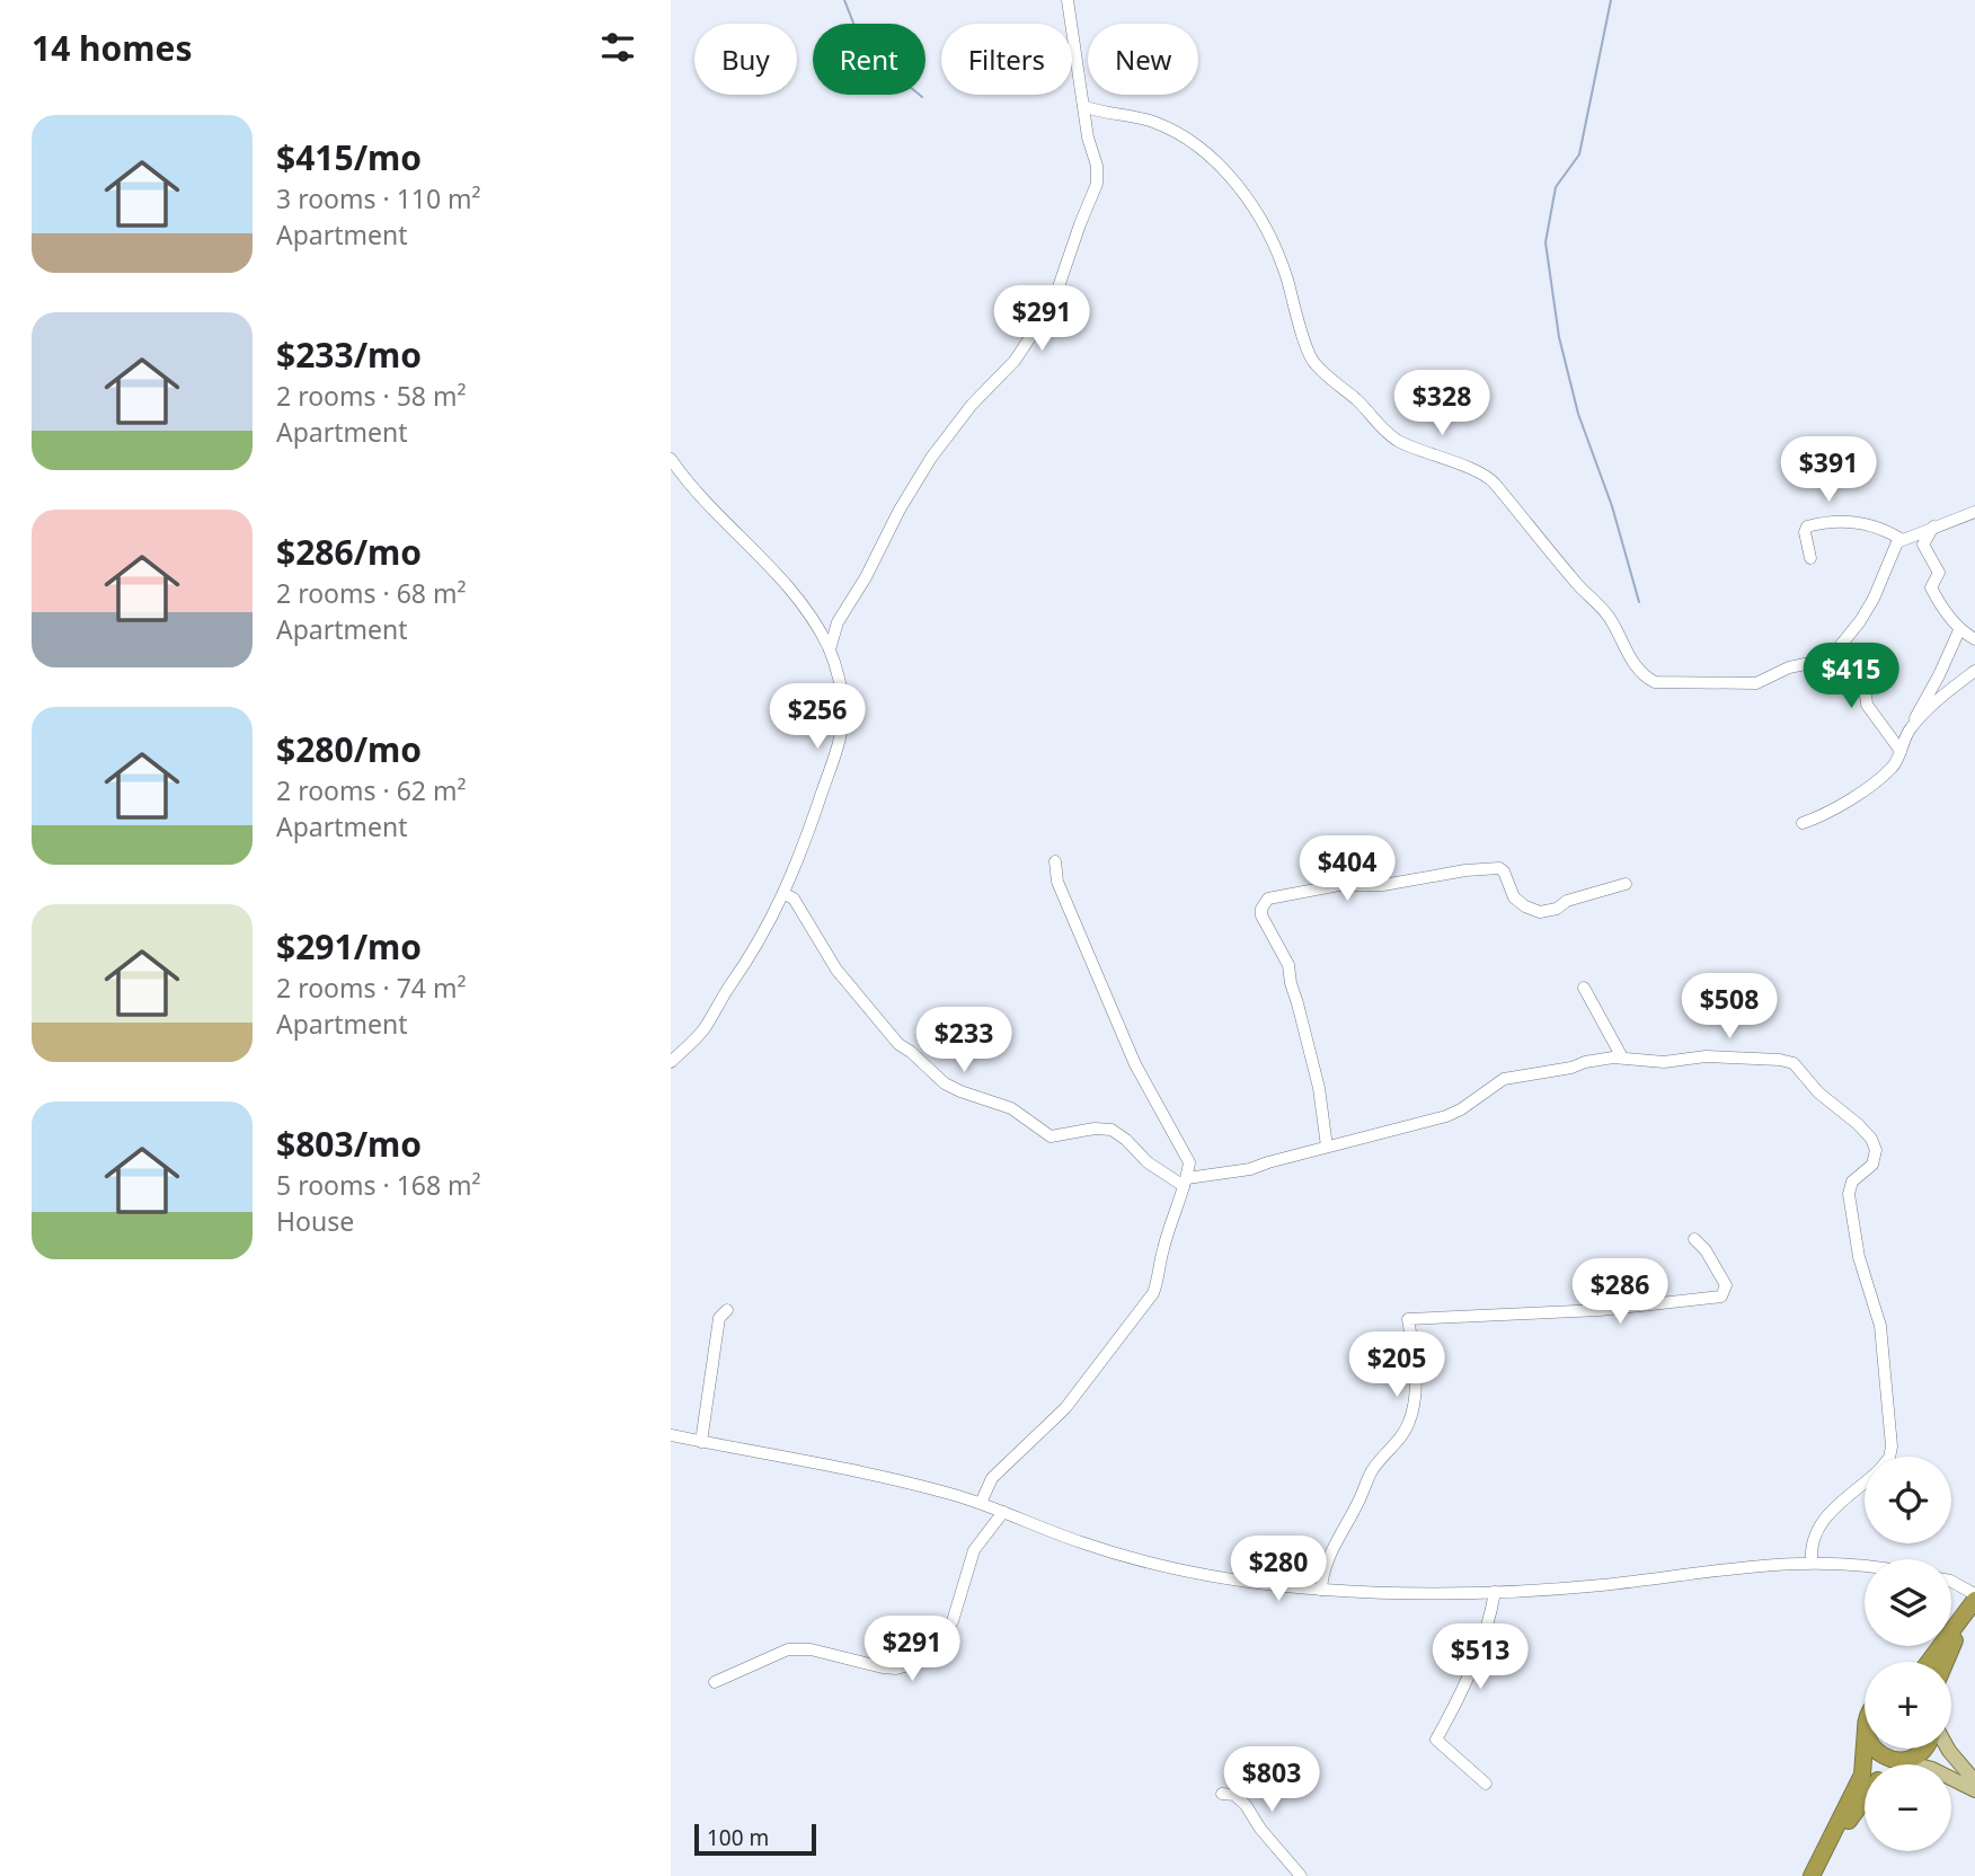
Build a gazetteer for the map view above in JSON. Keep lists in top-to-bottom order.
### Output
{
  "scale_bar": "100 m",
  "page": {
    "heading": "14 homes",
    "chip": [
      "Buy",
      "Rent",
      "Filters",
      "New"
    ],
    "list": [
      {
        "name": "$415/mo",
        "note": "3 rooms · 110 m² · Apartment"
      },
      {
        "name": "$233/mo",
        "note": "2 rooms · 58 m² · Apartment"
      },
      {
        "name": "$286/mo",
        "note": "2 rooms · 68 m² · Apartment"
      },
      {
        "name": "$280/mo",
        "note": "2 rooms · 62 m² · Apartment"
      },
      {
        "name": "$291/mo",
        "note": "2 rooms · 74 m² · Apartment"
      },
      {
        "name": "$803/mo",
        "note": "5 rooms · 168 m² · House"
      }
    ],
    "price": [
      "$291",
      "$328",
      "$391",
      "$415",
      "$256",
      "$404",
      "$508",
      "$233",
      "$286",
      "$205",
      "$280",
      "$291",
      "$513",
      "$803"
    ],
    "map_buttons": ["+", "−"],
    "scale": "100 m"
  }
}
